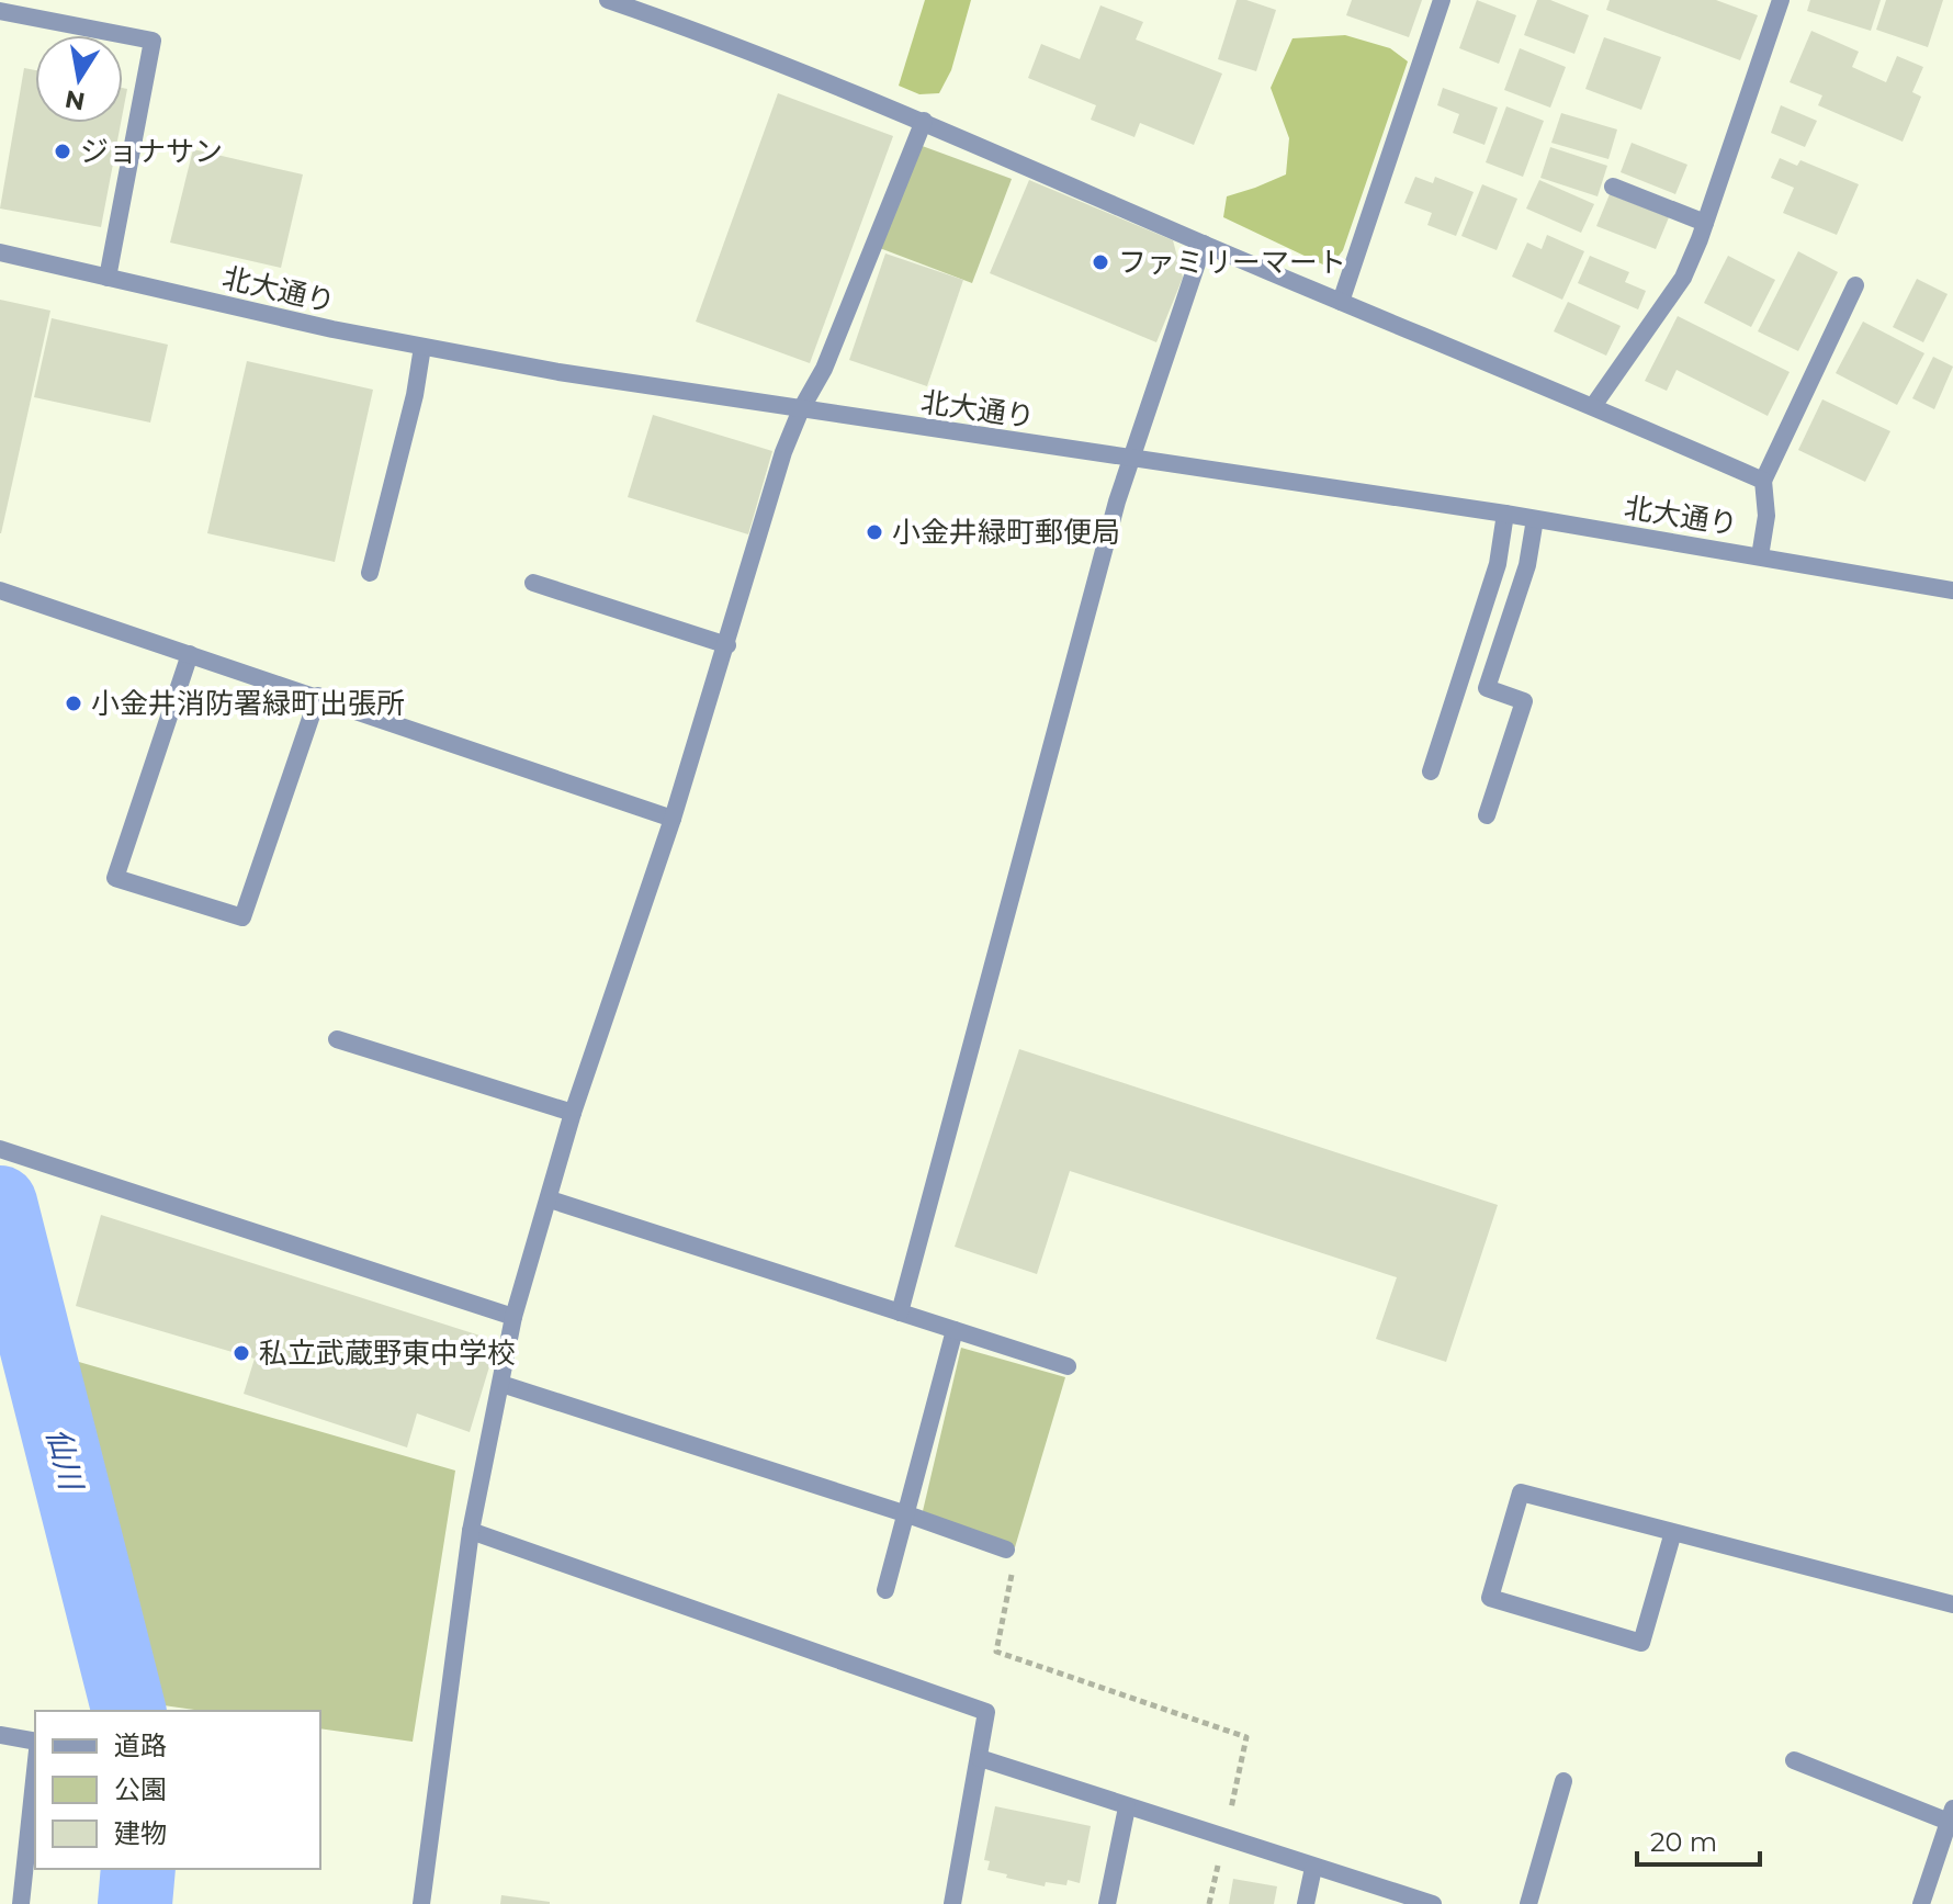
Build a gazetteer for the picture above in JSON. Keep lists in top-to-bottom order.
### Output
{
  "streets": {
    "street": ["北大通り"]
  },
  "water": ["仙川"],
  "places": [
    "ジョナサン",
    "ファミリーマート",
    "小金井緑町郵便局",
    "小金井消防署緑町出張所",
    "私立武蔵野東中学校"
  ],
  "legend": ["道路", "公園", "建物"],
  "scale_bar": "20 m",
  "north": "bottom"
}
